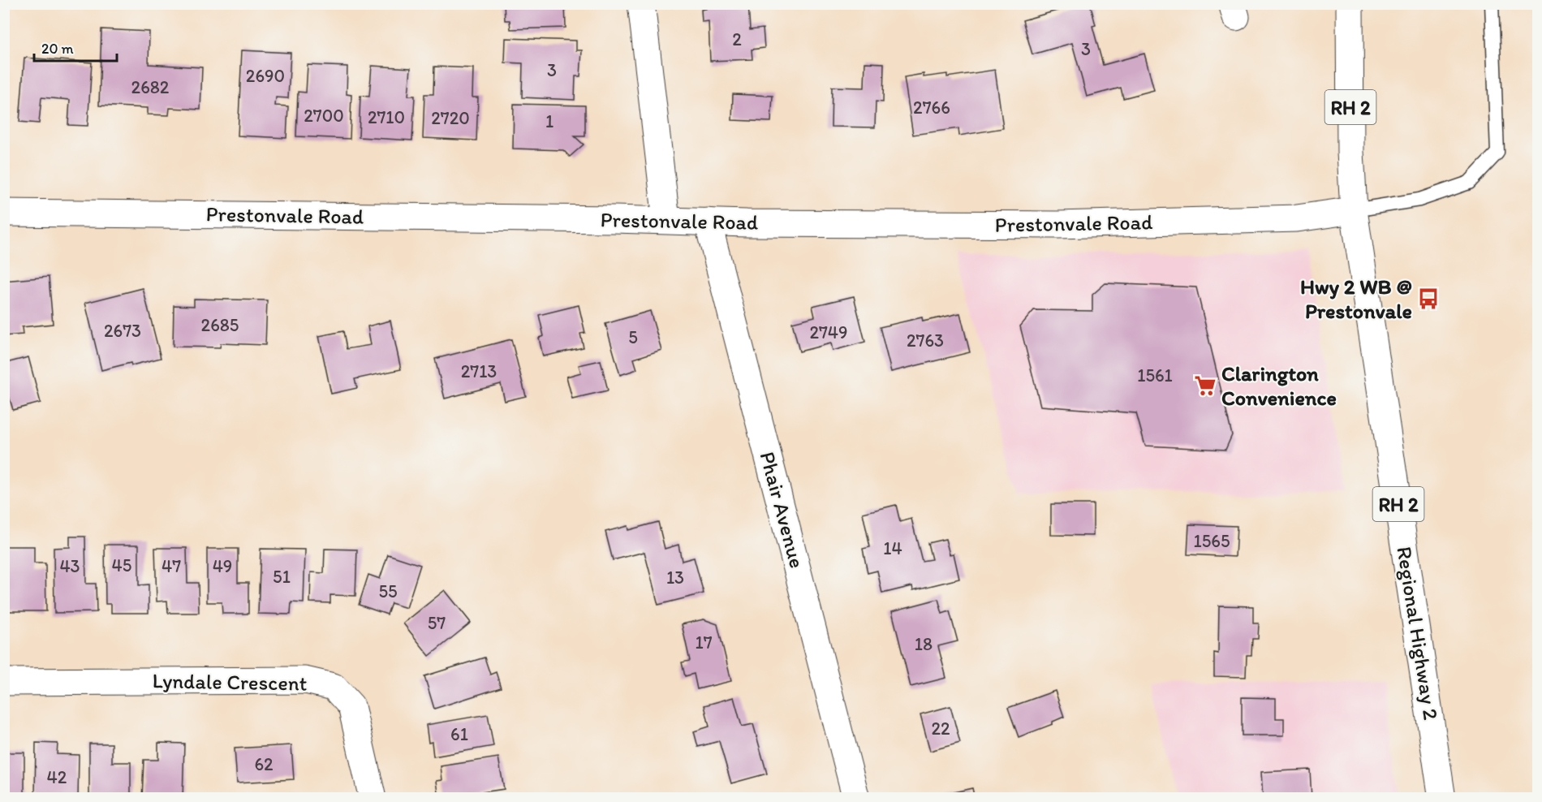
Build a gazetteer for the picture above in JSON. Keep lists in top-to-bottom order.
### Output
{
  "streets": {
    "street": [
      "RH 2",
      "Prestonvale Road",
      "Phair Avenue",
      "Regional Highway 2",
      "Lyndale Crescent"
    ]
  },
  "crossings": [
    ["Prestonvale Road", "Phair Avenue"],
    ["Prestonvale Road", "Regional Highway 2"]
  ],
  "places": {
    "bus stop": ["Hwy 2 WB @ Prestonvale"],
    "supermarket": ["Clarington Convenience"]
  },
  "house_numbers": [
    "2",
    "3",
    "3",
    "2690",
    "2682",
    "2766",
    "2700",
    "2710",
    "2720",
    "1",
    "2685",
    "2673",
    "2749",
    "5",
    "2763",
    "2713",
    "1561",
    "1565",
    "14",
    "45",
    "43",
    "47",
    "49",
    "51",
    "13",
    "55",
    "57",
    "17",
    "18",
    "22",
    "61",
    "62",
    "42"
  ],
  "scale_bar": "20 m"
}
